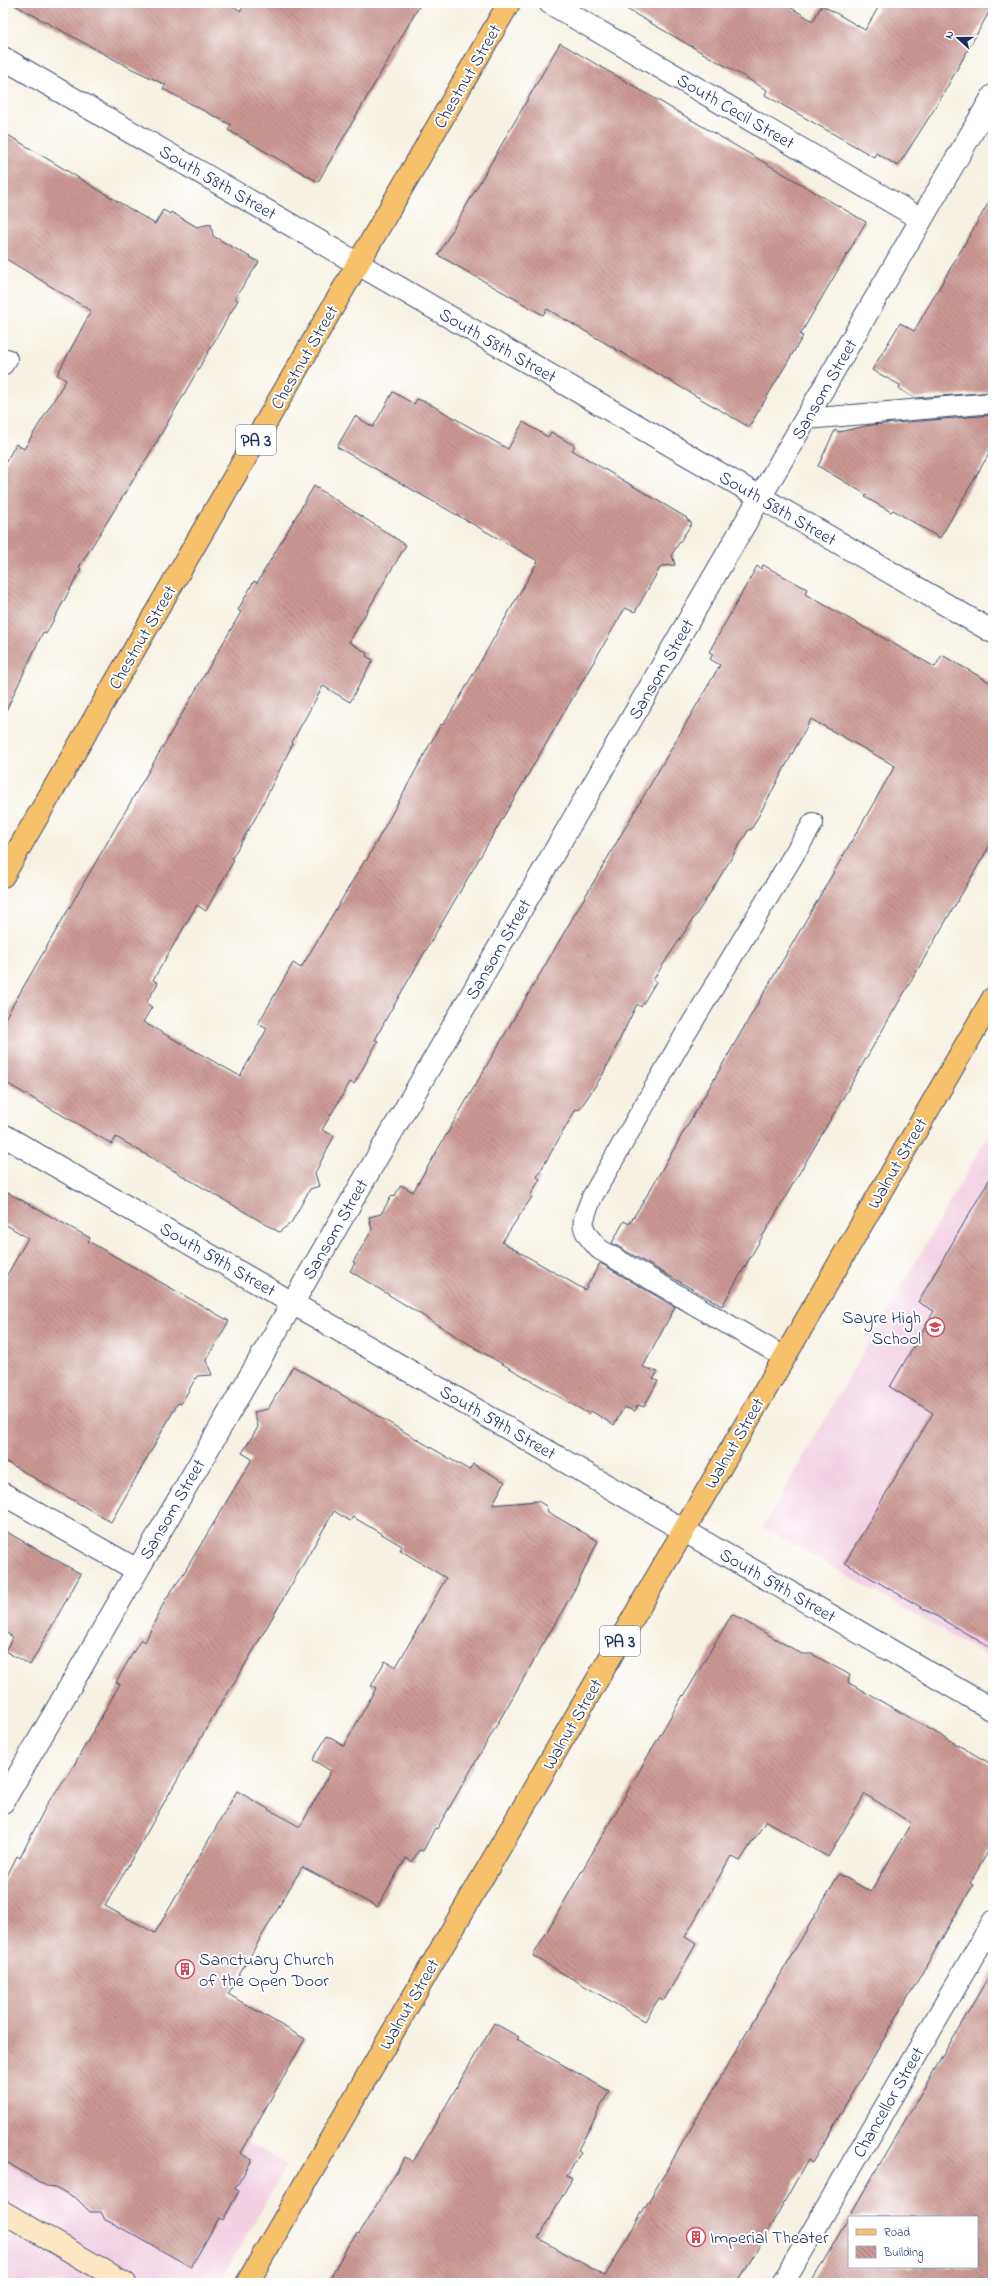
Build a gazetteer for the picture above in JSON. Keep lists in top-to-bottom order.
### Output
{
  "streets": {
    "main road": ["Chestnut Street", "PA 3", "Walnut Street"],
    "street": [
      "South Cecil Street",
      "South 58th Street",
      "Sansom Street",
      "South 59th Street",
      "Chancellor Street"
    ]
  },
  "crossings": [
    ["Chestnut Street", "South 58th Street"],
    ["South Cecil Street", "Sansom Street"],
    ["South 58th Street", "Sansom Street"],
    ["Sansom Street", "South 59th Street"],
    ["Walnut Street", "South 59th Street"]
  ],
  "places": {
    "school or university": ["Sayre High School"],
    "building": ["Sanctuary Church of the Open Door", "Imperial Theater"]
  },
  "legend": ["Road", "Building"],
  "north": "left"
}
